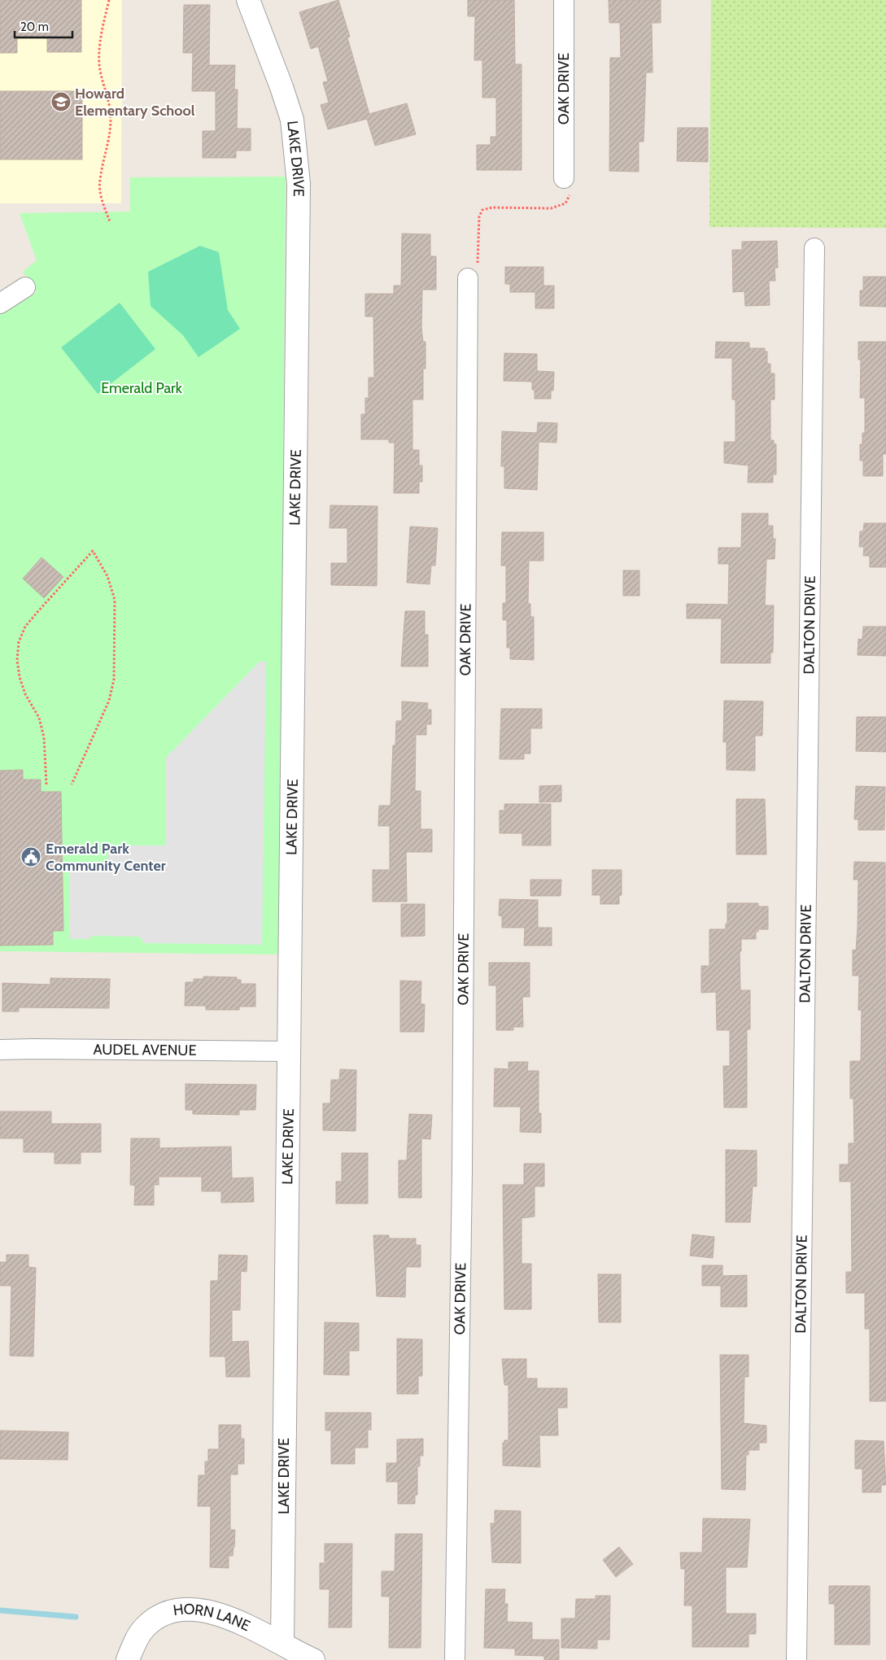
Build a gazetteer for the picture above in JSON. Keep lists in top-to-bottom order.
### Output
{
  "streets": {
    "street": [
      "OAK DRIVE",
      "LAKE DRIVE",
      "DALTON DRIVE",
      "AUDEL AVENUE",
      "HORN LANE"
    ]
  },
  "crossings": [
    ["LAKE DRIVE", "AUDEL AVENUE"],
    ["LAKE DRIVE", "HORN LANE"]
  ],
  "parks": ["Emerald Park"],
  "places": {
    "school or university": ["Howard Elementary School"],
    "public building": ["Emerald Park Community Center"]
  },
  "scale_bar": "20 m"
}
